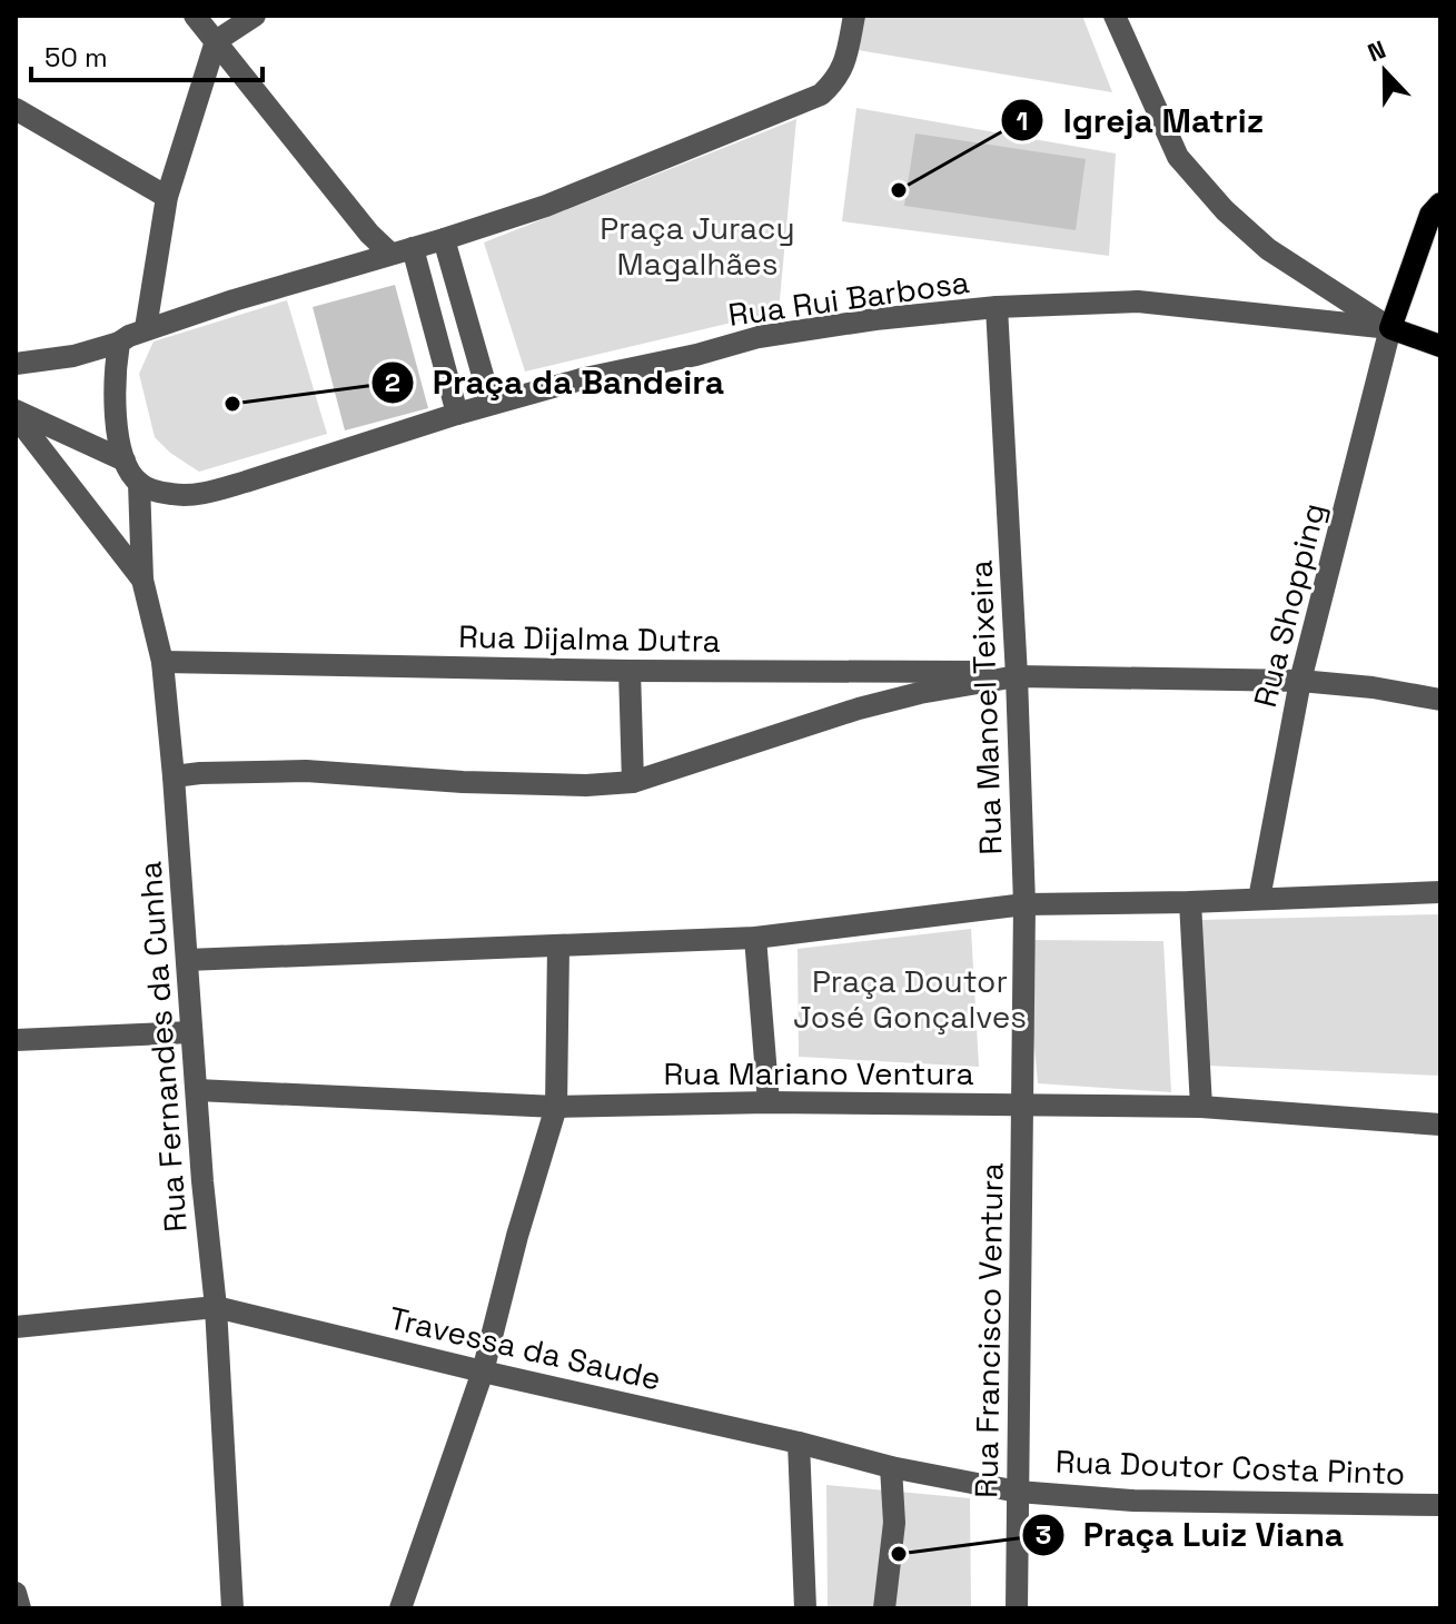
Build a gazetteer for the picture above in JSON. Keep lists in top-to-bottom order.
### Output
{
  "streets": {
    "main road": ["Rua Rui Barbosa"],
    "street": [
      "Rua Shopping",
      "Rua Dijalma Dutra",
      "Rua Manoel Teixeira",
      "Rua Fernandes da Cunha",
      "Rua Mariano Ventura",
      "Rua Francisco Ventura",
      "Travessa da Saude",
      "Rua Doutor Costa Pinto"
    ]
  },
  "crossings": [
    ["Rua Rui Barbosa", "Rua Shopping"],
    ["Rua Rui Barbosa", "Rua Manoel Teixeira"],
    ["Rua Rui Barbosa", "Rua Fernandes da Cunha"],
    ["Rua Dijalma Dutra", "Rua Manoel Teixeira"],
    ["Rua Dijalma Dutra", "Rua Fernandes da Cunha"],
    ["Rua Manoel Teixeira", "Rua Mariano Ventura"],
    ["Rua Manoel Teixeira", "Rua Francisco Ventura"],
    ["Rua Fernandes da Cunha", "Rua Mariano Ventura"],
    ["Rua Fernandes da Cunha", "Travessa da Saude"],
    ["Rua Mariano Ventura", "Rua Francisco Ventura"],
    ["Rua Francisco Ventura", "Travessa da Saude"],
    ["Rua Francisco Ventura", "Rua Doutor Costa Pinto"],
    ["Travessa da Saude", "Rua Doutor Costa Pinto"]
  ],
  "parks": ["Praça Juracy Magalhães", "Praça Doutor José Gonçalves"],
  "places": ["Igreja Matriz", "Praça da Bandeira", "Praça Luiz Viana"],
  "scale_bar": "50 m",
  "north": "top"
}
